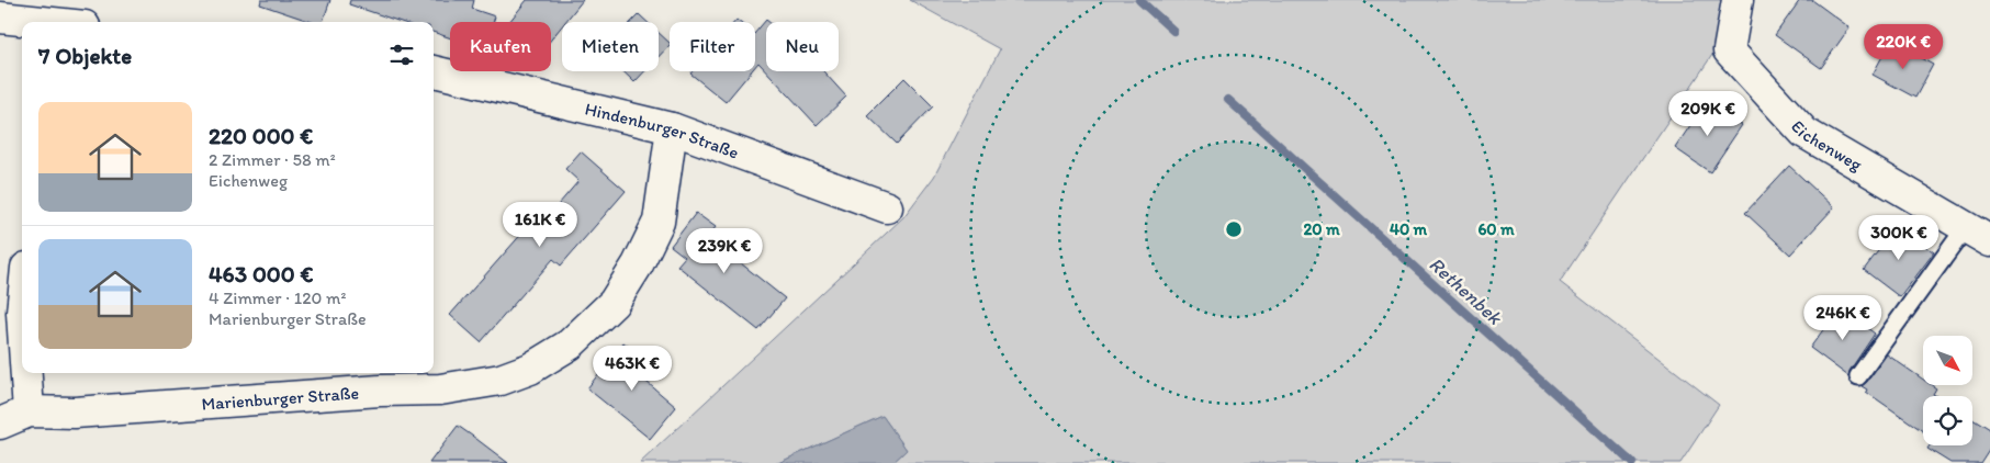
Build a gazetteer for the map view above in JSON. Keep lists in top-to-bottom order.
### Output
{
  "streets": {
    "street": ["Hindenburger Straße", "Eichenweg", "Marienburger Straße"]
  },
  "crossings": [
    ["Hindenburger Straße", "Marienburger Straße"]
  ],
  "water": ["Rethenbek"],
  "north": "bottom right",
  "page": {
    "chip": [
      "Kaufen",
      "Mieten",
      "Filter",
      "Neu"
    ],
    "heading": "7 Objekte",
    "price": [
      "220K €",
      "209K €",
      "161K €",
      "300K €",
      "239K €",
      "246K €",
      "463K €"
    ],
    "list": [
      {
        "name": "220 000 €",
        "note": "2 Zimmer · 58 m² · Eichenweg"
      },
      {
        "name": "463 000 €",
        "note": "4 Zimmer · 120 m² · Marienburger Straße"
      }
    ]
  },
  "rings": ["20 m", "40 m", "60 m"]
}
